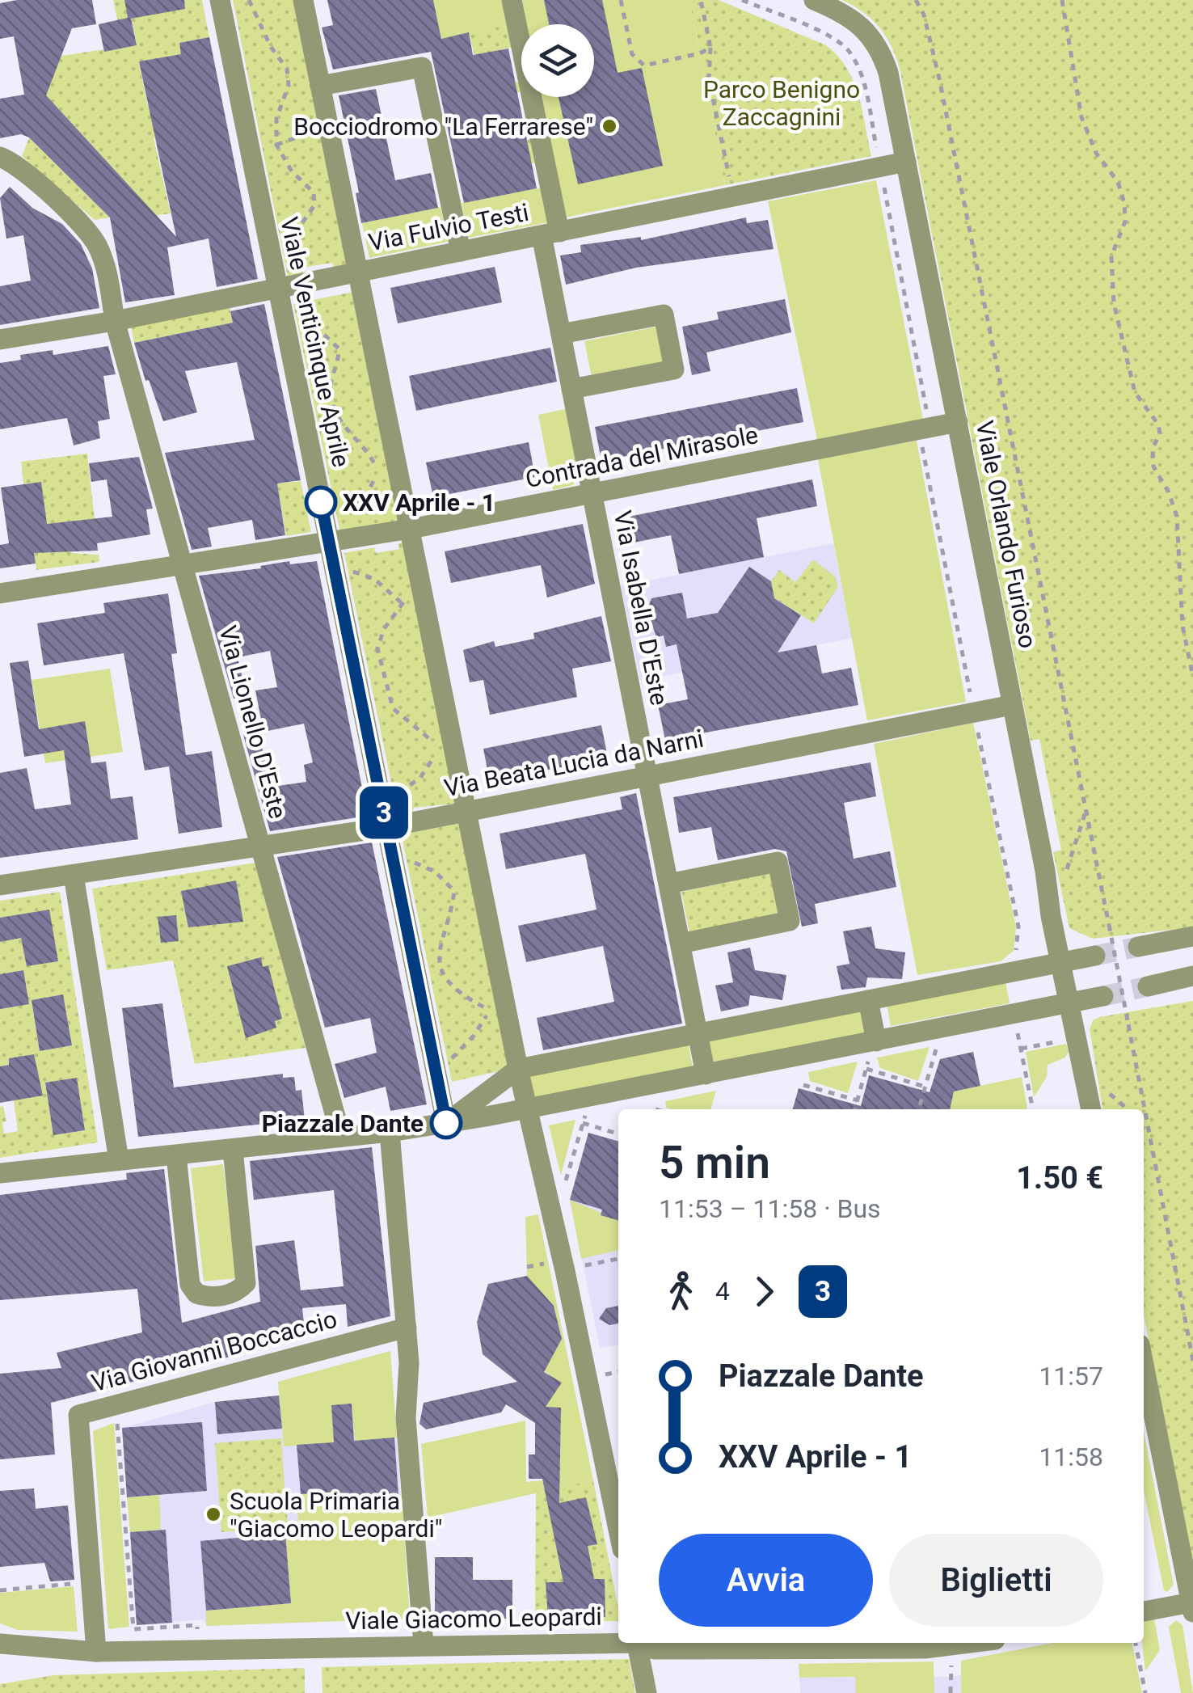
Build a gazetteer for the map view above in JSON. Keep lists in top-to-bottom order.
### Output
{
  "streets": {
    "street": [
      "Via Fulvio Testi",
      "Viale Venticinque Aprile",
      "Contrada del Mirasole",
      "Viale Orlando Furioso",
      "Via Isabella D'Este",
      "Via Lionello D'Este",
      "Via Beata Lucia da Narni",
      "Via Giovanni Boccaccio",
      "Viale Giacomo Leopardi"
    ]
  },
  "crossings": [
    ["Via Fulvio Testi", "Viale Venticinque Aprile"],
    ["Via Fulvio Testi", "Viale Orlando Furioso"],
    ["Via Fulvio Testi", "Via Isabella D'Este"],
    ["Via Fulvio Testi", "Via Lionello D'Este"],
    ["Viale Venticinque Aprile", "Contrada del Mirasole"],
    ["Viale Venticinque Aprile", "Via Beata Lucia da Narni"],
    ["Contrada del Mirasole", "Viale Orlando Furioso"],
    ["Contrada del Mirasole", "Via Isabella D'Este"],
    ["Contrada del Mirasole", "Via Lionello D'Este"],
    ["Viale Orlando Furioso", "Via Beata Lucia da Narni"],
    ["Via Isabella D'Este", "Via Beata Lucia da Narni"],
    ["Via Lionello D'Este", "Via Beata Lucia da Narni"],
    ["Via Giovanni Boccaccio", "Viale Giacomo Leopardi"]
  ],
  "parks": ["Parco Benigno Zaccagnini"],
  "places": [
    "Bocciodromo \"La Ferrarese\"",
    "XXV Aprile - 1",
    "Piazzale Dante",
    "Scuola Primaria \"Giacomo Leopardi\""
  ],
  "lines": ["bus line 3"],
  "page": {
    "on_map": "3",
    "heading": ["5 min", "11:53 – 11:58 · Bus", "1.50 €"],
    "legs": ["4", "3"],
    "list": [
      {
        "name": "Piazzale Dante",
        "value": "11:57"
      },
      {
        "name": "XXV Aprile - 1",
        "value": "11:58"
      }
    ],
    "buttons": ["Avvia", "Biglietti"]
  }
}
